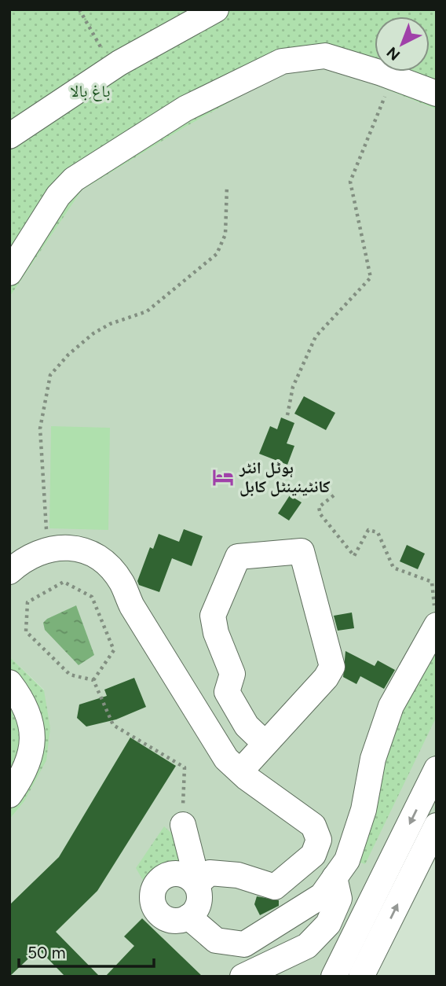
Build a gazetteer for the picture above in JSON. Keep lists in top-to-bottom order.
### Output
{
  "parks": ["باغ بالا"],
  "places": {
    "hotel": ["ہوٹل انٹر کانٹینینٹل کابل"]
  },
  "scale_bar": "50 m",
  "north": "bottom left"
}
